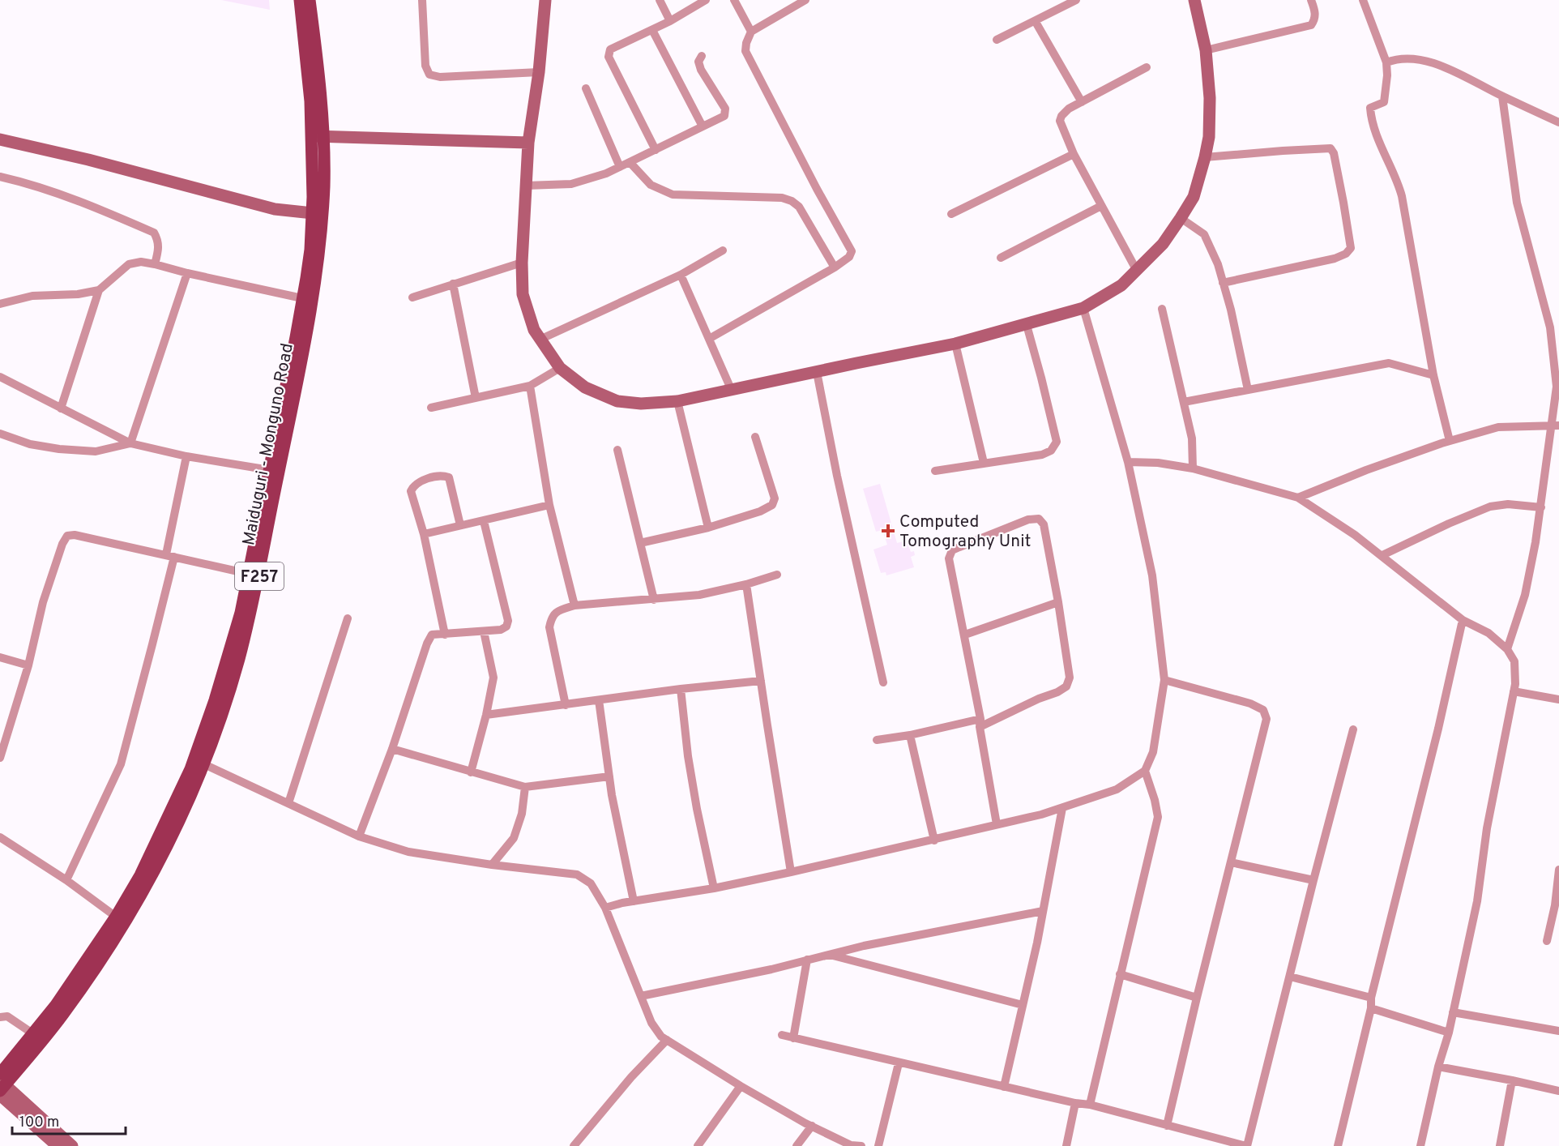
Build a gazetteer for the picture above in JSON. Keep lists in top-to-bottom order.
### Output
{
  "streets": {
    "main road": ["Maiduguri - Monguno Road", "F257"]
  },
  "places": {
    "health": ["Computed Tomography Unit"]
  },
  "scale_bar": "100 m"
}
